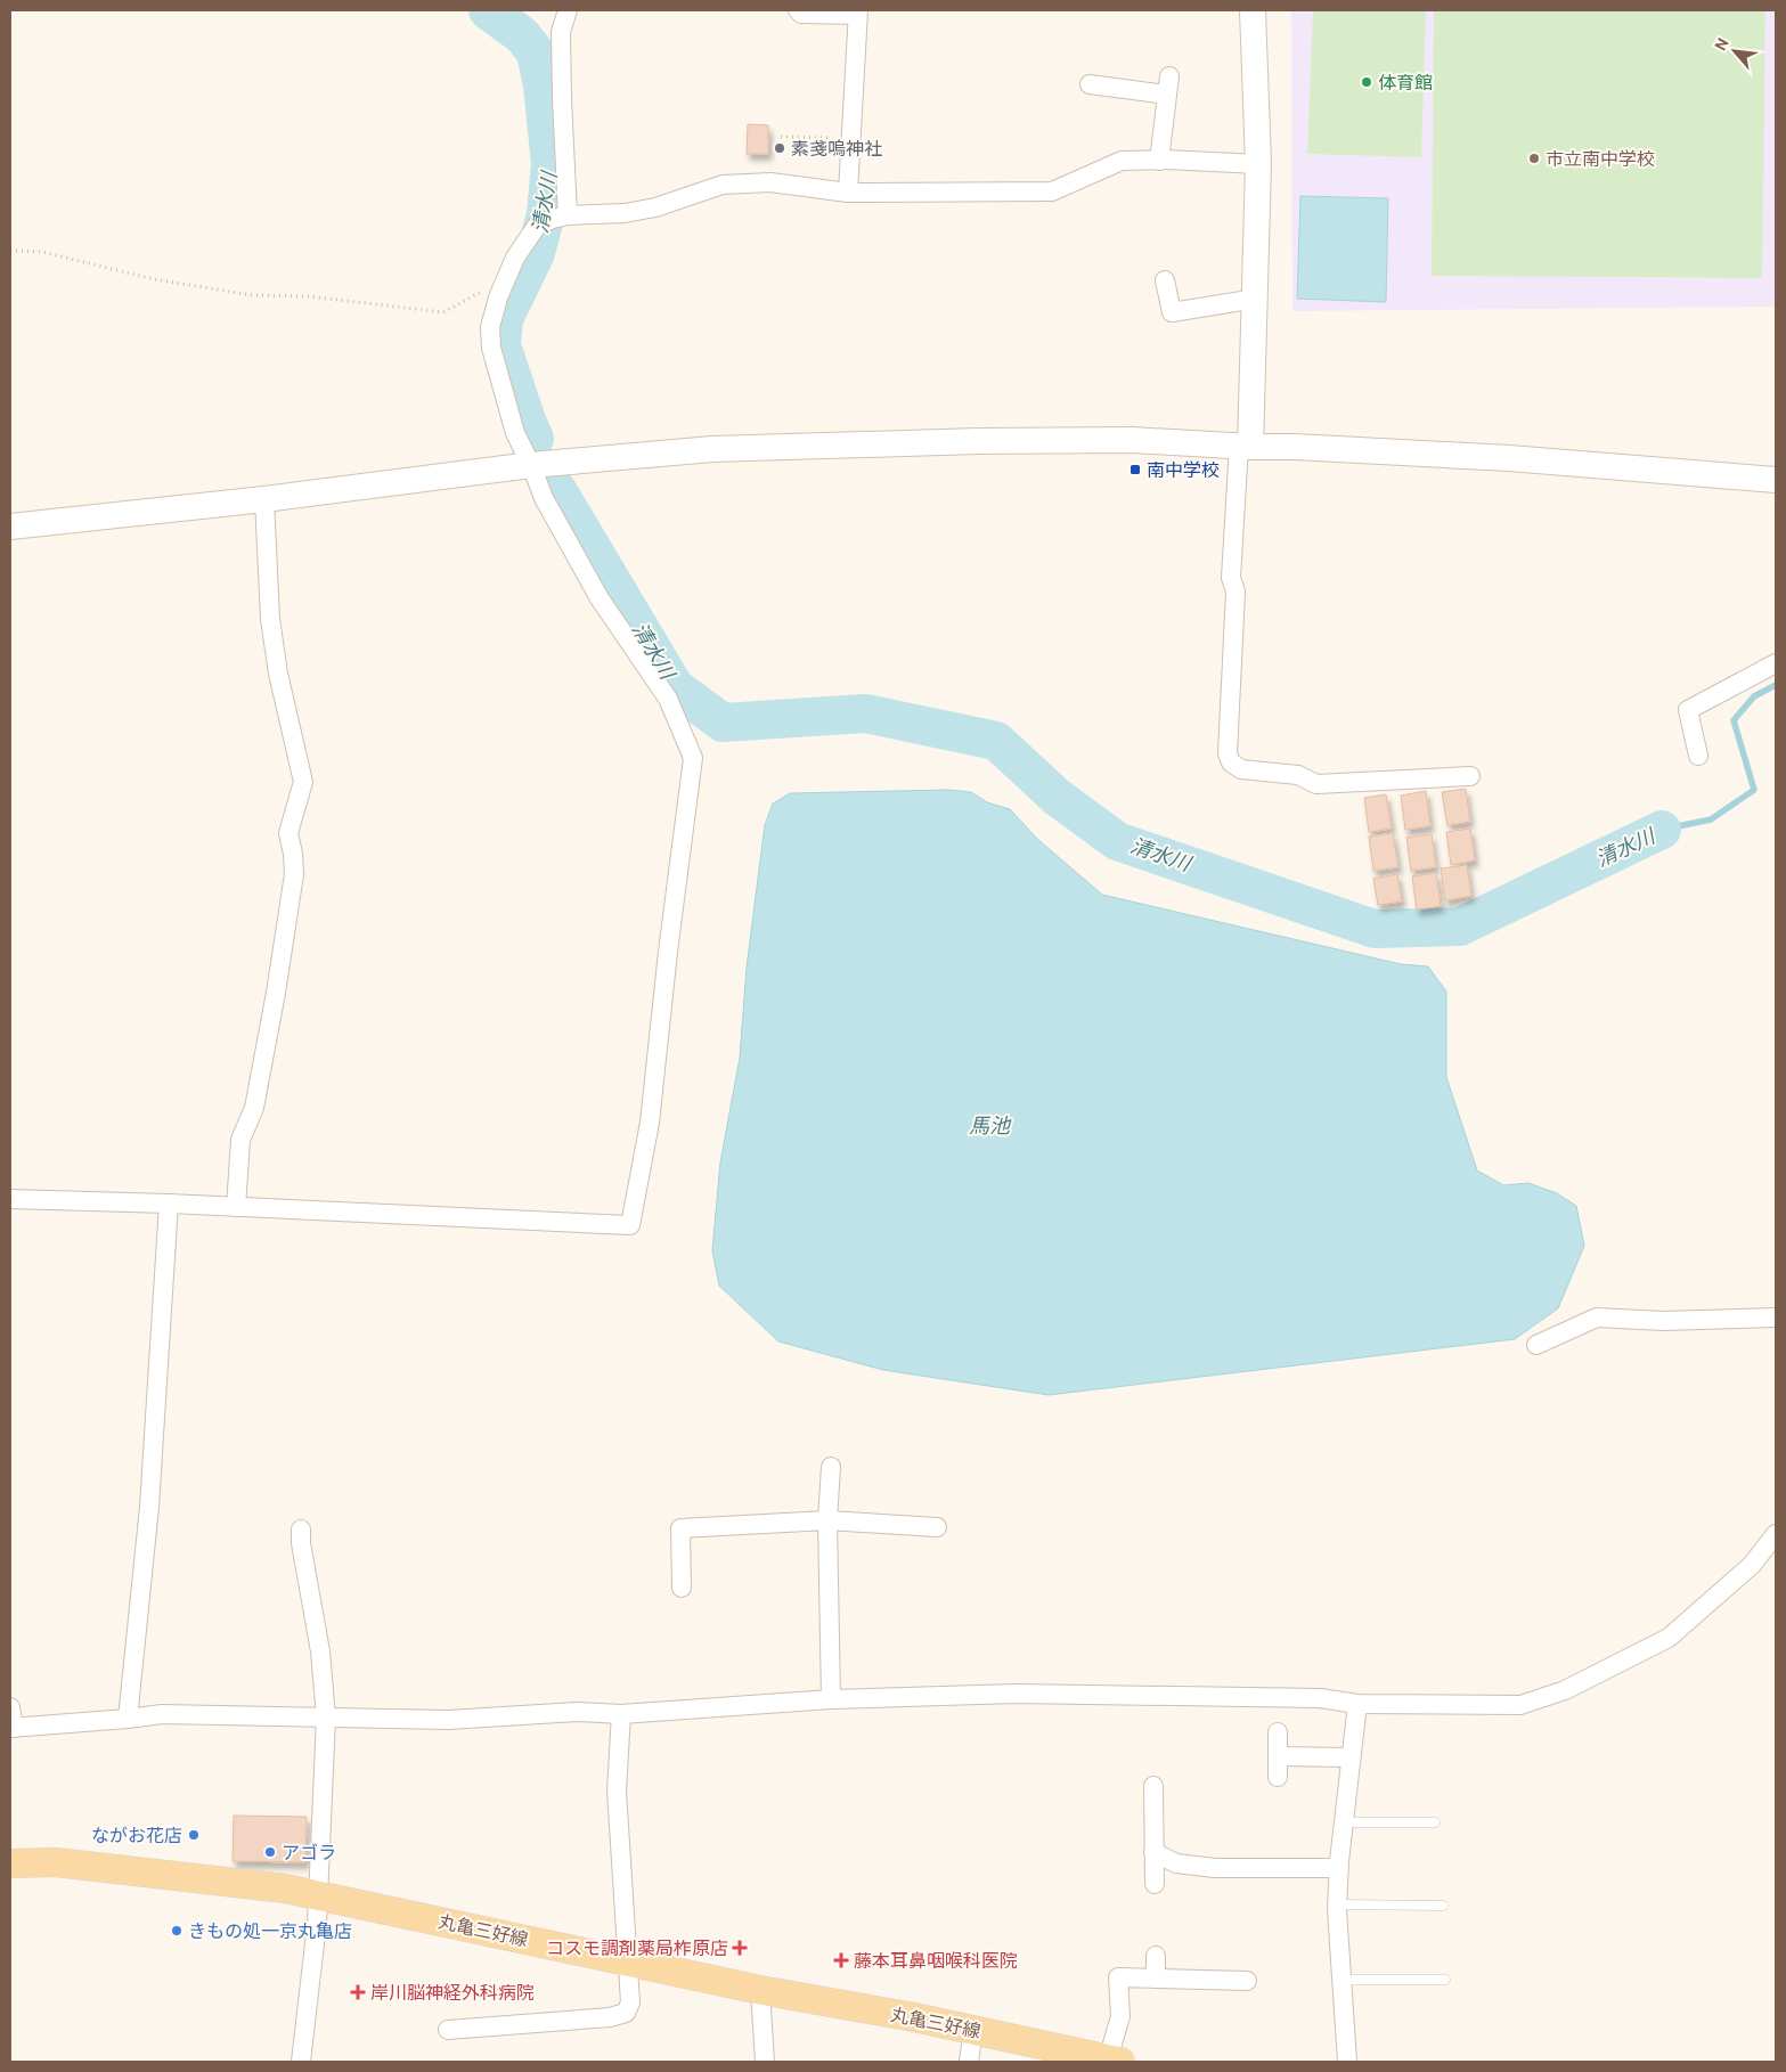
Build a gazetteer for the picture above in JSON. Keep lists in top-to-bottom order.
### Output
{
  "streets": {
    "main road": ["丸亀三好線"]
  },
  "water": ["清水川", "馬池"],
  "places": {
    "other": [
      "体育館",
      "素戔嗚神社",
      "市立南中学校",
      "ながお花店",
      "アゴラ",
      "きもの処一京丸亀店"
    ],
    "transit": ["南中学校"],
    "health": ["コスモ調剤薬局柞原店", "藤本耳鼻咽喉科医院", "岸川脳神経外科病院"]
  },
  "north": "top left"
}
